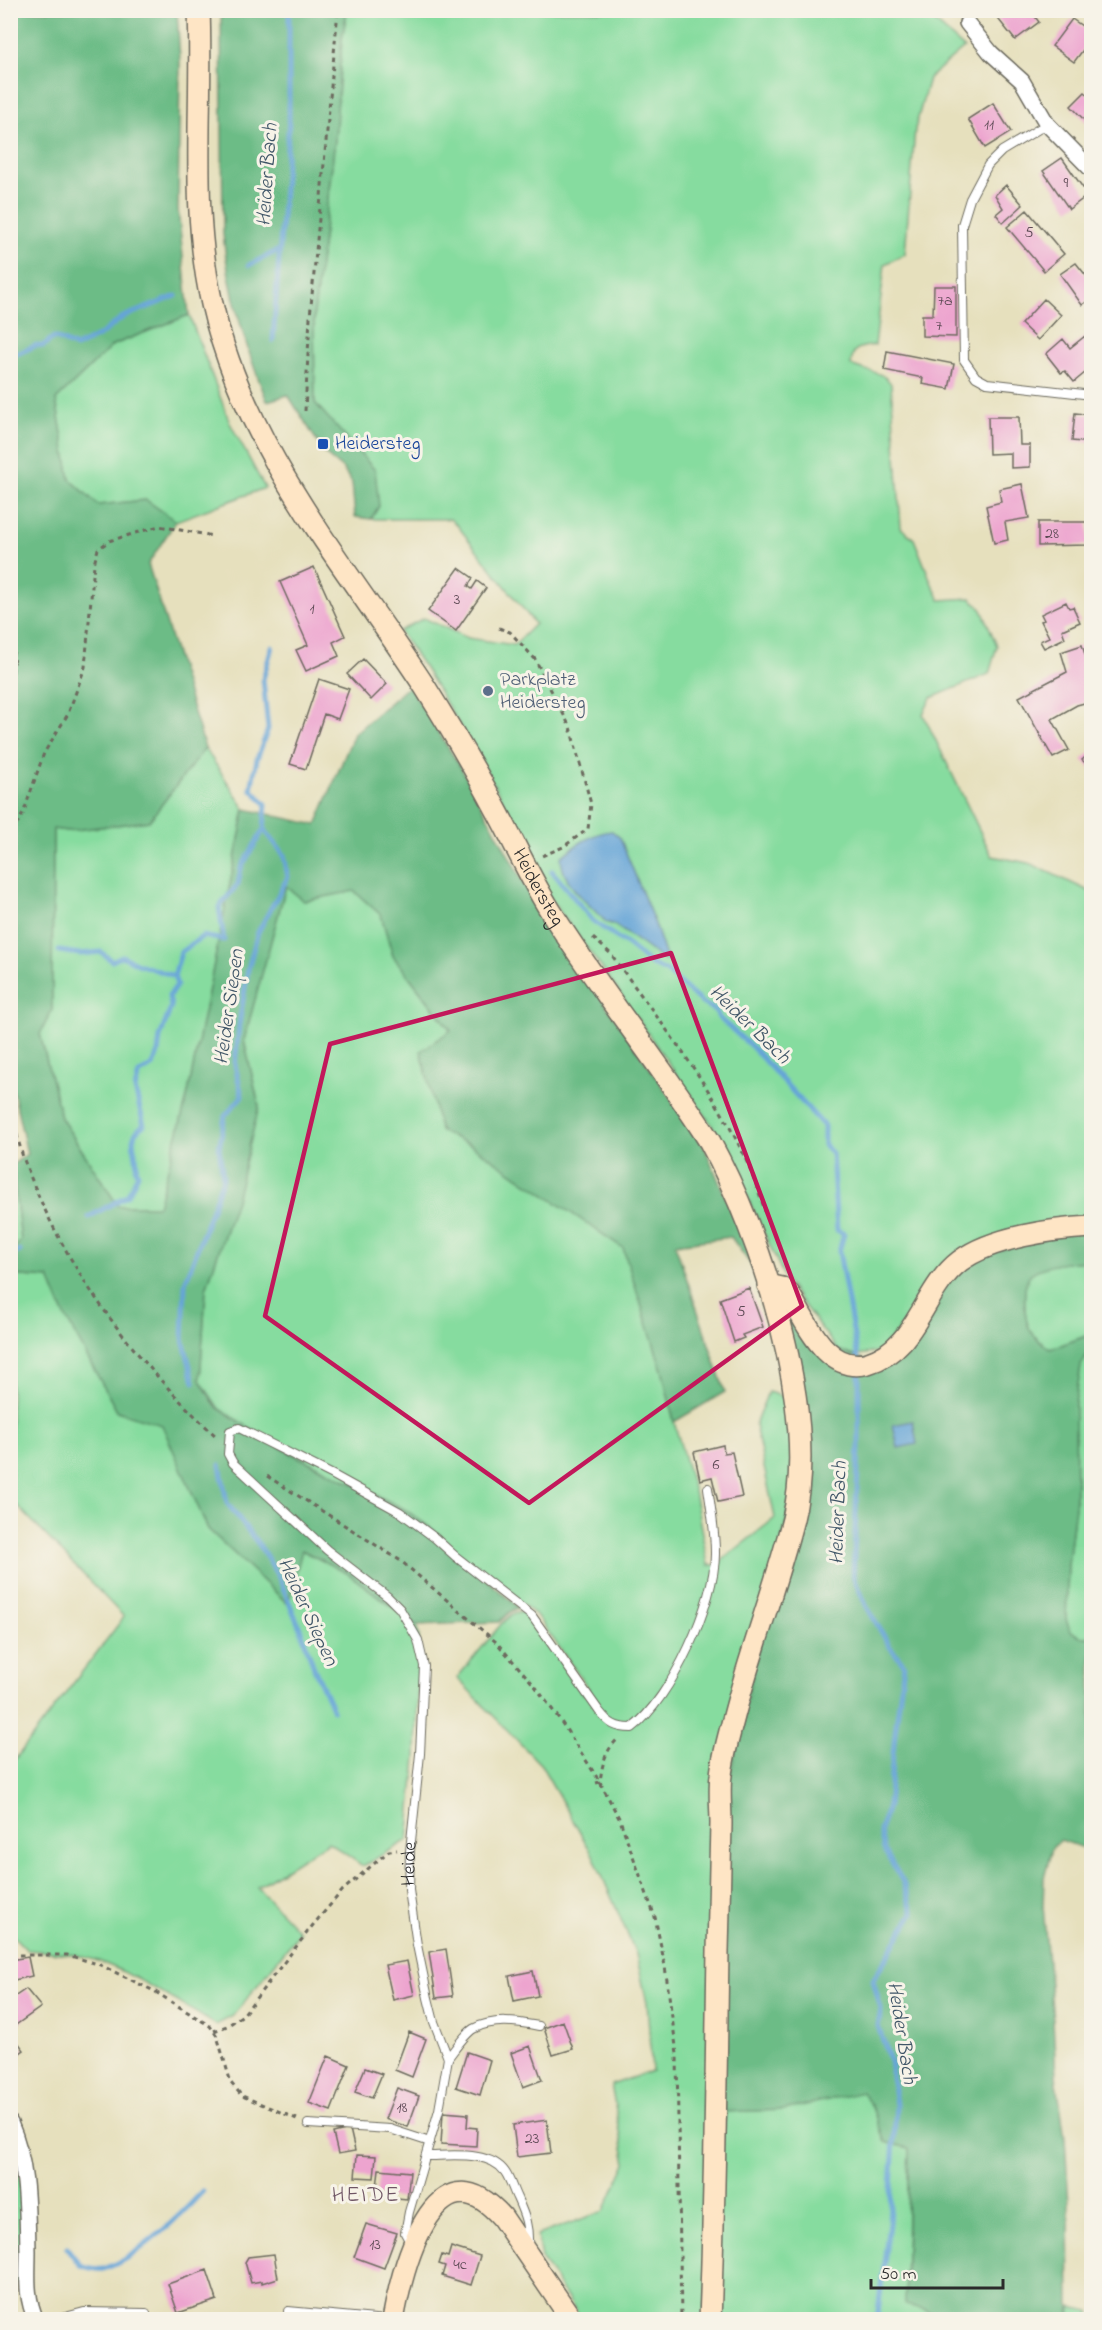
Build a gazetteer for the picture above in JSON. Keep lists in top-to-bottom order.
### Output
{
  "streets": {
    "main road": ["Heidersteg"],
    "lane": ["Heide"]
  },
  "districts": ["HEIDE"],
  "water": ["Heider Bach", "Heider Siepen"],
  "places": {
    "transit": ["Heidersteg"],
    "other": ["Parkplatz Heidersteg"]
  },
  "house_numbers": [
    "11",
    "9",
    "5",
    "7a",
    "7",
    "28",
    "3",
    "1",
    "5",
    "6",
    "18",
    "23",
    "13",
    "4c"
  ],
  "scale_bar": "50 m"
}
